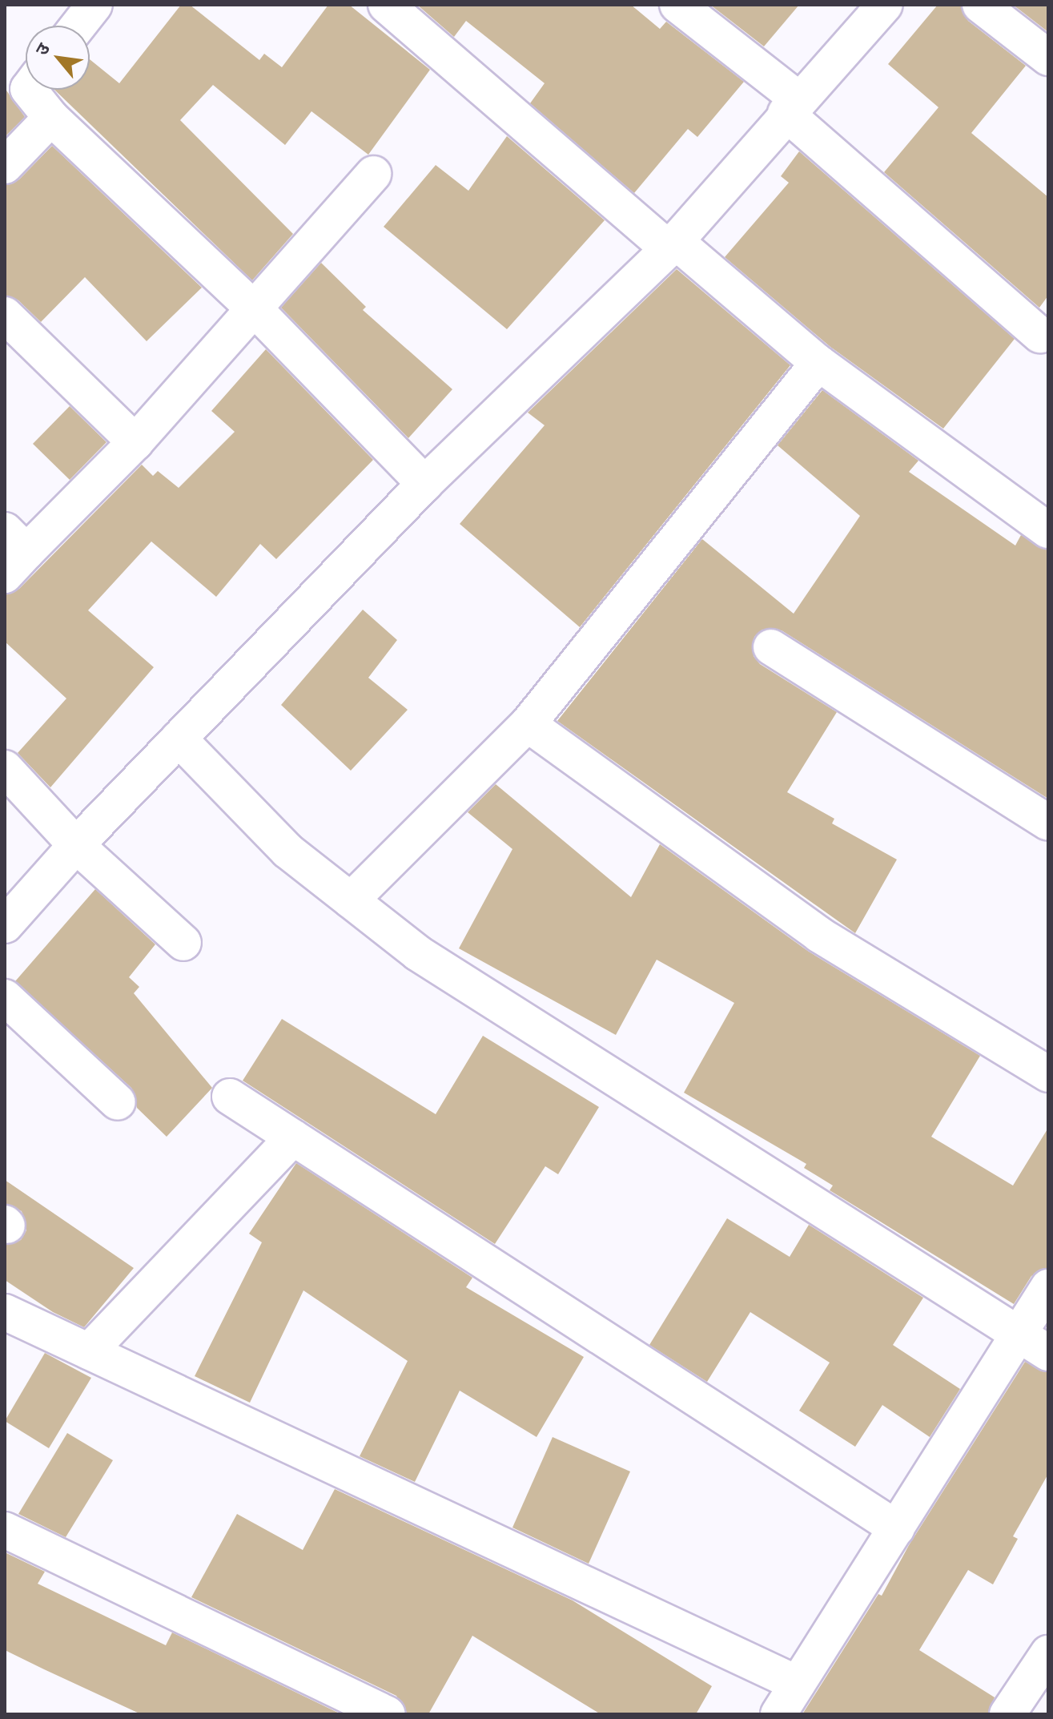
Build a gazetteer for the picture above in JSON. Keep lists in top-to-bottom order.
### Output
{
  "north": "top left"
}
